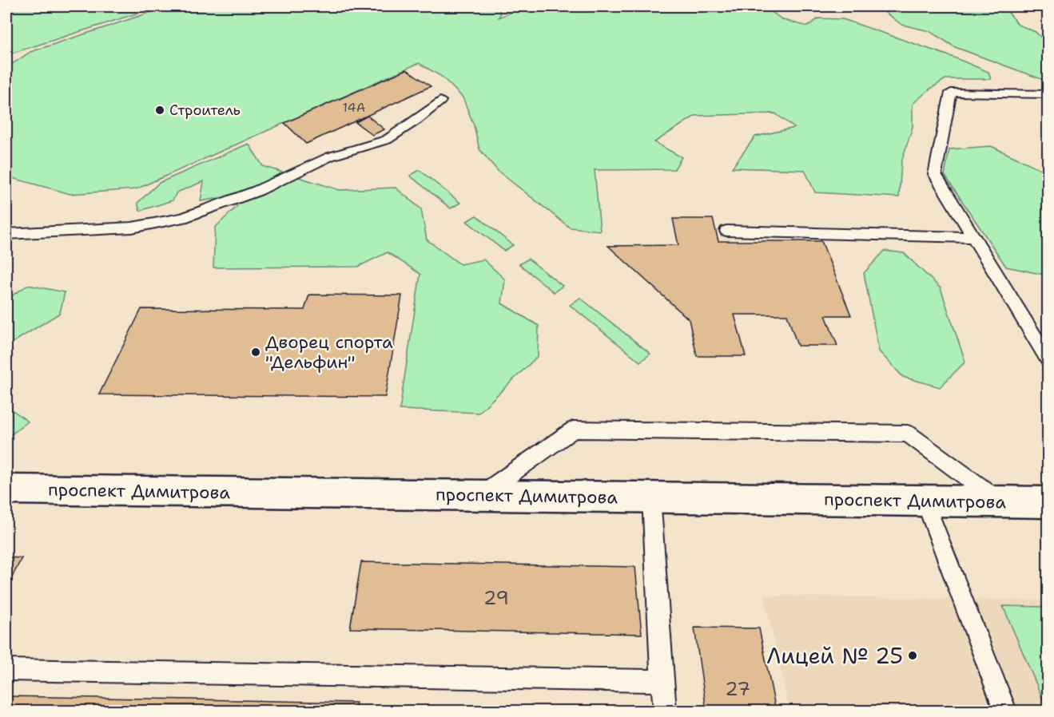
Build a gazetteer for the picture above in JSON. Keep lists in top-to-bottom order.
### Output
{
  "streets": {
    "main road": ["проспект Димитрова"]
  },
  "places": ["Строитель", "Дворец спорта \"Дельфин\"", "Лицей № 25"],
  "house_numbers": ["14А", "29", "27"]
}
